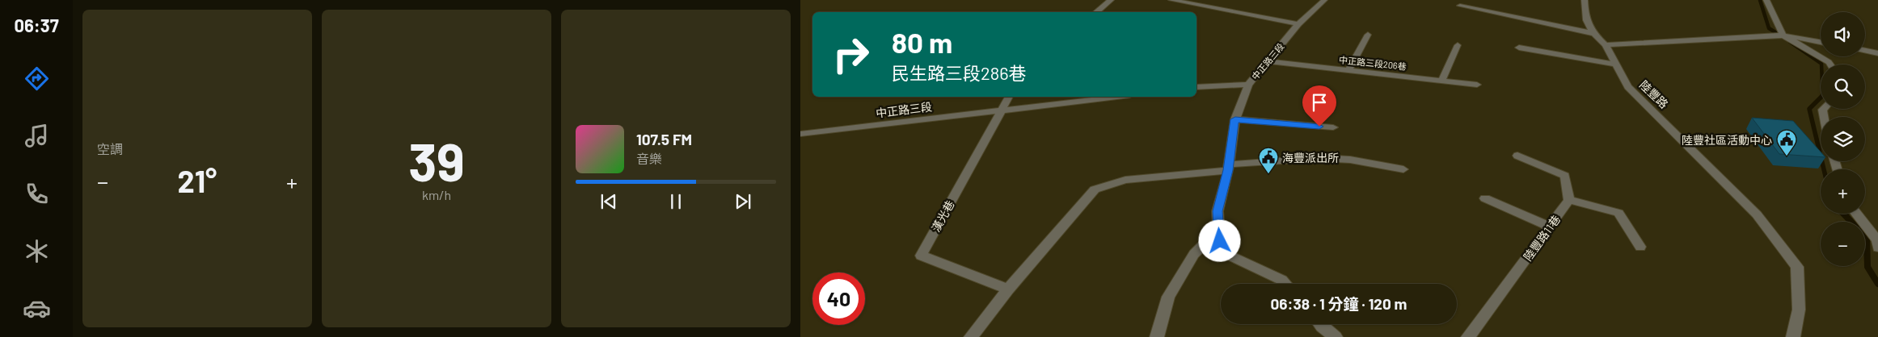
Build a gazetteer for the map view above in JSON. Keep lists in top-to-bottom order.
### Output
{
  "streets": {
    "street": [
      "中正路三段",
      "中正路三段206巷",
      "陸豐路",
      "漢光巷",
      "陸豐路11巷"
    ]
  },
  "crossings": [
    ["中正路三段", "中正路三段206巷"],
    ["中正路三段", "漢光巷"]
  ],
  "places": {
    "public building": ["陸豐社區活動中心", "海豐派出所"]
  },
  "page": {
    "tabs": "06:37",
    "tile": [
      "空調",
      ["39", "km/h"]
    ],
    "map_buttons": ["+", "−"],
    "turn": ["80 m", "民生路三段286巷"],
    "song": ["107.5 FM", "音樂"],
    "heat": ["−", "21°", "+"],
    "limit": "40",
    "trip": "06:38 · 1 分鐘 · 120 m"
  }
}
